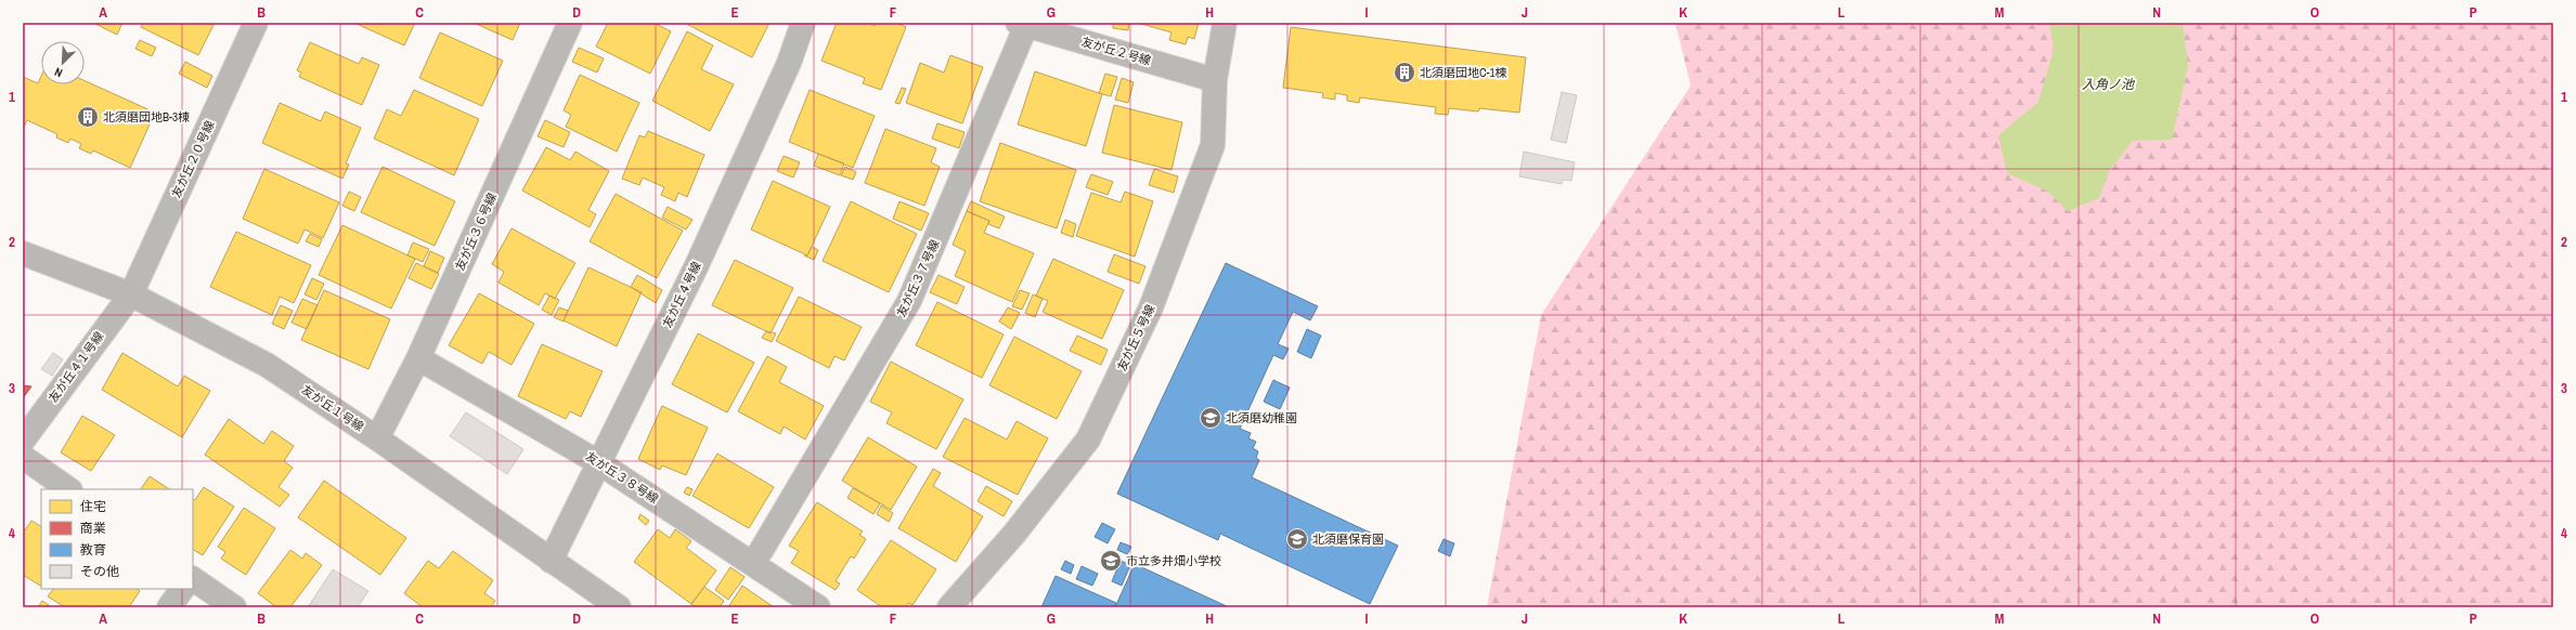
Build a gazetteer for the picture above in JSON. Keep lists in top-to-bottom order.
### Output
{
  "streets": {
    "street": [
      "友が丘２号線",
      "友が丘２０号線",
      "友が丘３６号線",
      "友が丘３７号線",
      "友が丘４号線",
      "友が丘５号線",
      "友が丘４１号線",
      "友が丘１号線",
      "友が丘３８号線"
    ]
  },
  "crossings": [
    ["友が丘２号線", "友が丘３７号線"],
    ["友が丘２号線", "友が丘５号線"],
    ["友が丘２０号線", "友が丘４１号線"],
    ["友が丘２０号線", "友が丘１号線"],
    ["友が丘３６号線", "友が丘１号線"],
    ["友が丘３６号線", "友が丘３８号線"],
    ["友が丘３７号線", "友が丘３８号線"],
    ["友が丘４号線", "友が丘１号線"],
    ["友が丘４号線", "友が丘３８号線"],
    ["友が丘４１号線", "友が丘１号線"]
  ],
  "water": ["入角ノ池"],
  "places": {
    "building": ["北須磨団地C-1棟", "北須磨団地B-3棟"],
    "school or university": ["北須磨幼稚園", "北須磨保育園", "市立多井畑小学校"]
  },
  "legend": [
    "住宅",
    "商業",
    "教育",
    "その他"
  ],
  "north": "bottom left",
  "grid": {
    "columns": [
      "A",
      "B",
      "C",
      "D",
      "E",
      "F",
      "G",
      "H",
      "I",
      "J",
      "K",
      "L",
      "M",
      "N",
      "O",
      "P"
    ],
    "rows": [
      "1",
      "2",
      "3",
      "4"
    ]
  }
}
